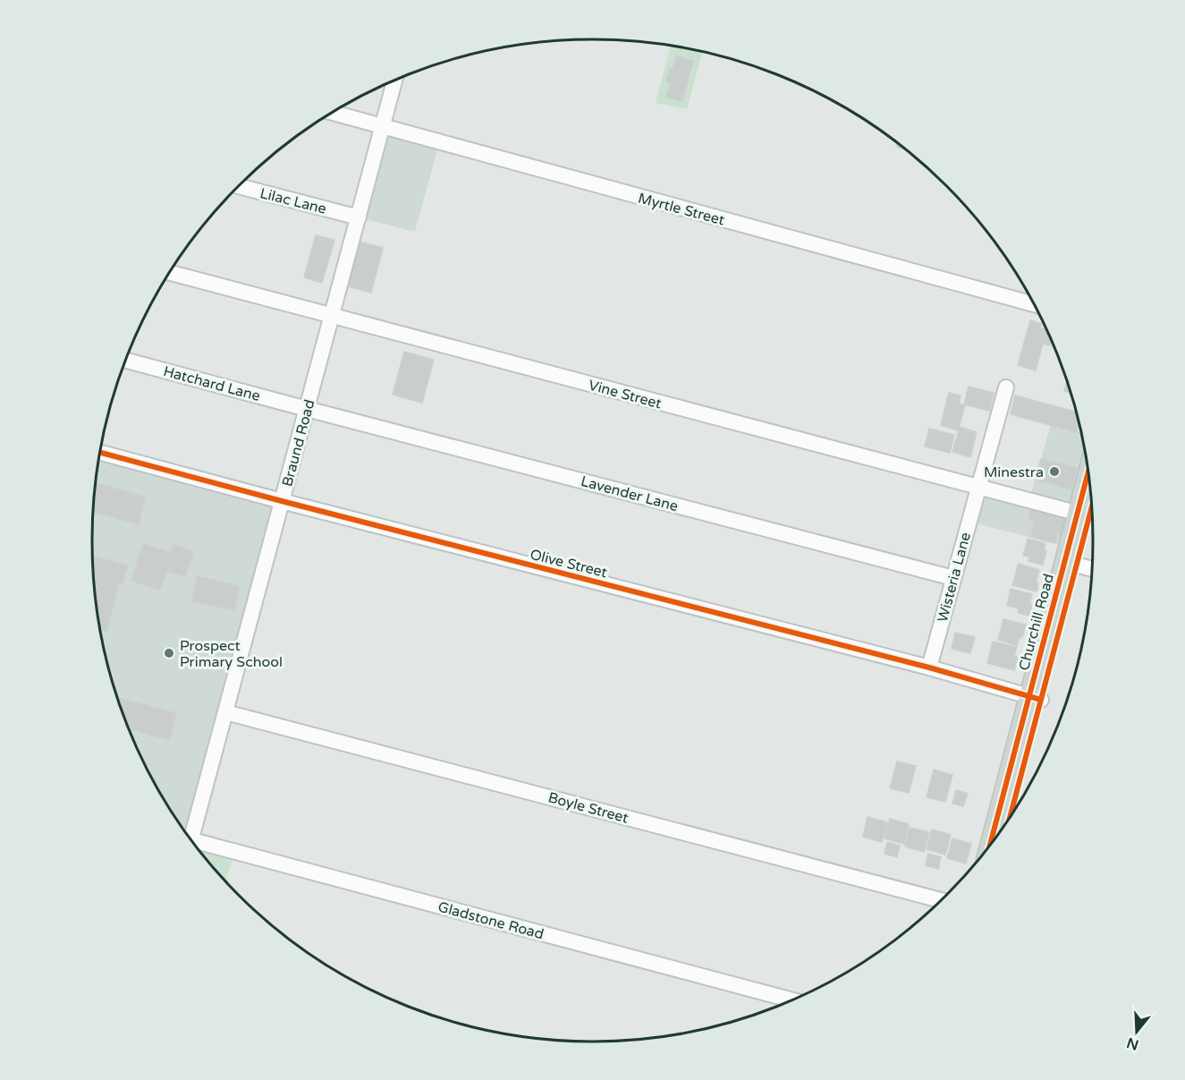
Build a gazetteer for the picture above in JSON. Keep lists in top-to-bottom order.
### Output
{
  "streets": {
    "main road": ["Churchill Road"],
    "street": [
      "Lilac Lane",
      "Myrtle Street",
      "Hatchard Lane",
      "Vine Street",
      "Braund Road",
      "Lavender Lane",
      "Olive Street",
      "Wisteria Lane",
      "Boyle Street",
      "Gladstone Road"
    ]
  },
  "crossings": [
    ["Lilac Lane", "Braund Road"],
    ["Myrtle Street", "Braund Road"],
    ["Hatchard Lane", "Braund Road"],
    ["Hatchard Lane", "Lavender Lane"],
    ["Vine Street", "Braund Road"],
    ["Vine Street", "Wisteria Lane"],
    ["Vine Street", "Churchill Road"],
    ["Braund Road", "Lavender Lane"],
    ["Braund Road", "Olive Street"],
    ["Braund Road", "Boyle Street"],
    ["Lavender Lane", "Wisteria Lane"],
    ["Olive Street", "Wisteria Lane"],
    ["Olive Street", "Churchill Road"]
  ],
  "places": ["Minestra", "Prospect Primary School"],
  "north": "bottom"
}
